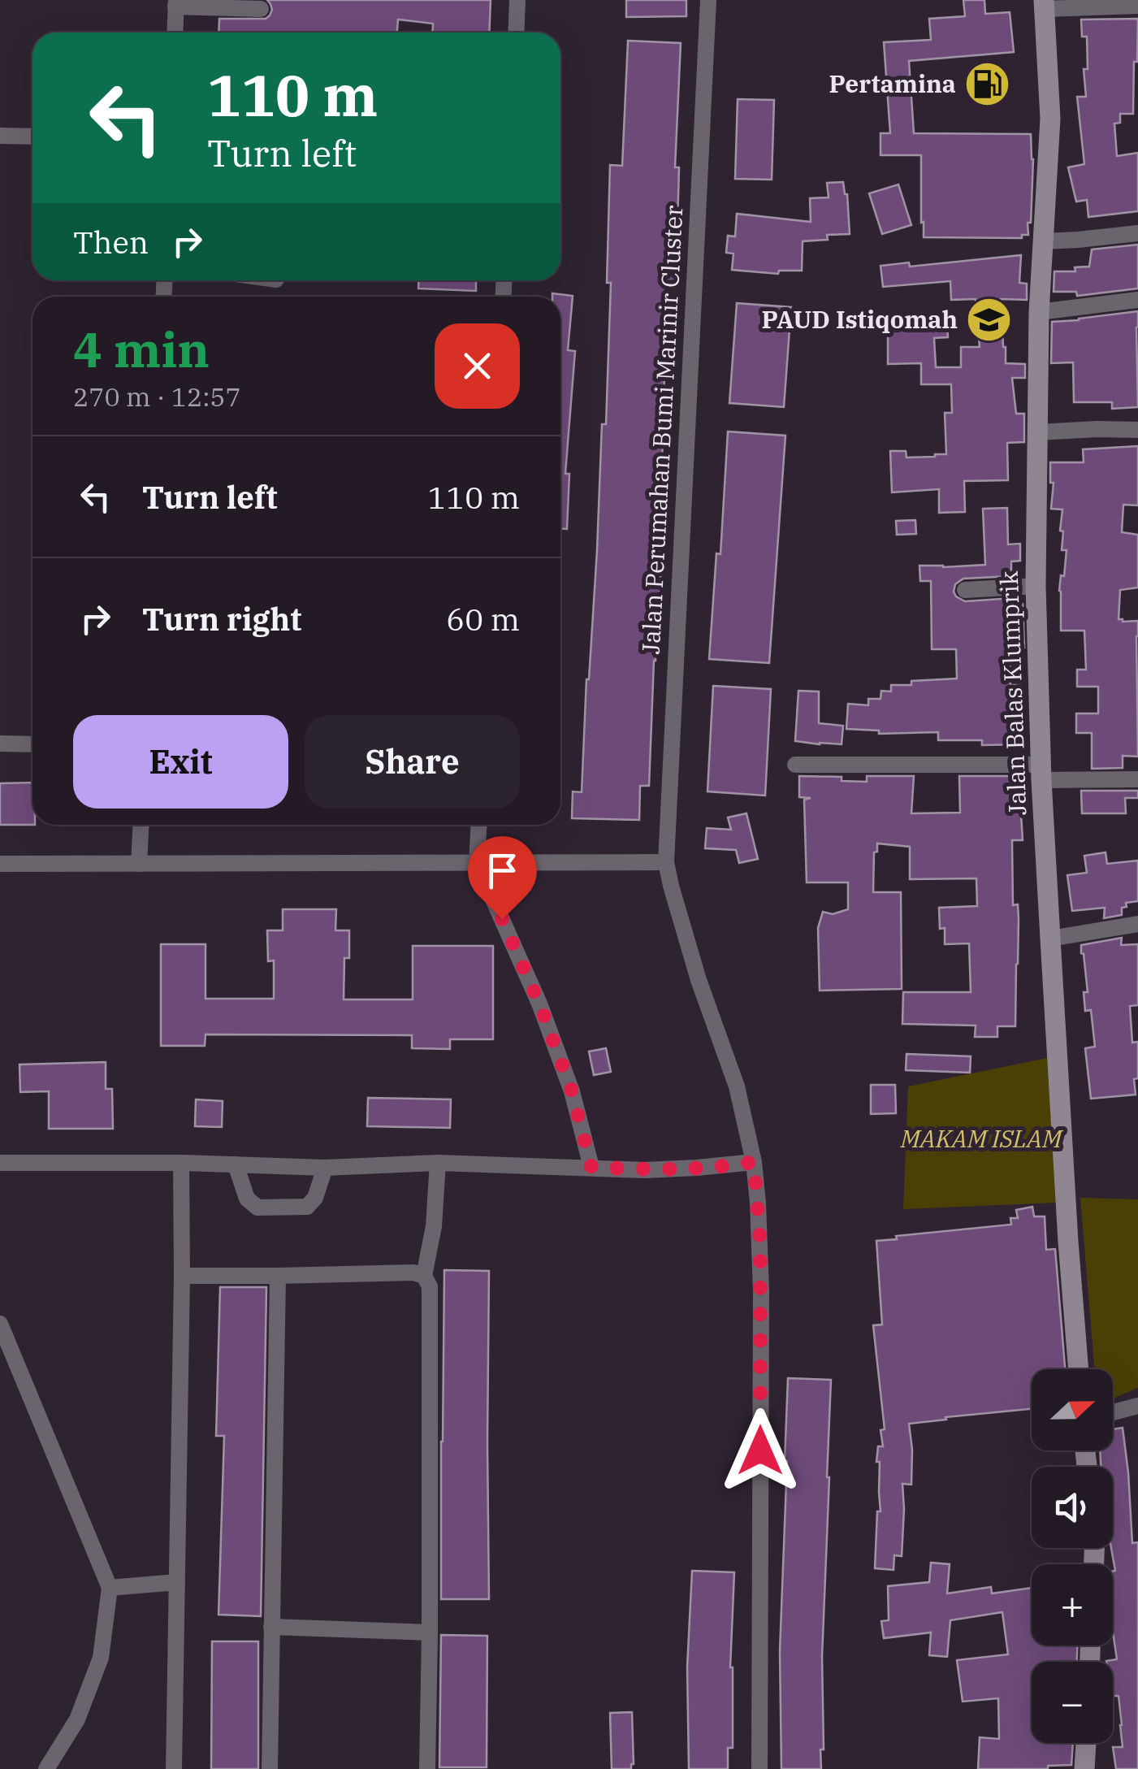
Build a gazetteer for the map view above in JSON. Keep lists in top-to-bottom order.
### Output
{
  "streets": {
    "street": ["Jalan Perumahan Bumi Marinir Cluster", "Jalan Balas Klumprik"]
  },
  "parks": ["MAKAM ISLAM"],
  "places": {
    "fuel station": ["Pertamina"],
    "school or university": ["PAUD Istiqomah"]
  },
  "north": "right",
  "page": {
    "turn": ["110 m", "Turn left"],
    "then": "Then",
    "heading": ["4 min", "270 m · 12:57"],
    "list": [
      {
        "name": "Turn left",
        "value": "110 m"
      },
      {
        "name": "Turn right",
        "value": "60 m"
      }
    ],
    "buttons": ["Exit", "Share"],
    "map_buttons": ["+", "−"]
  }
}
